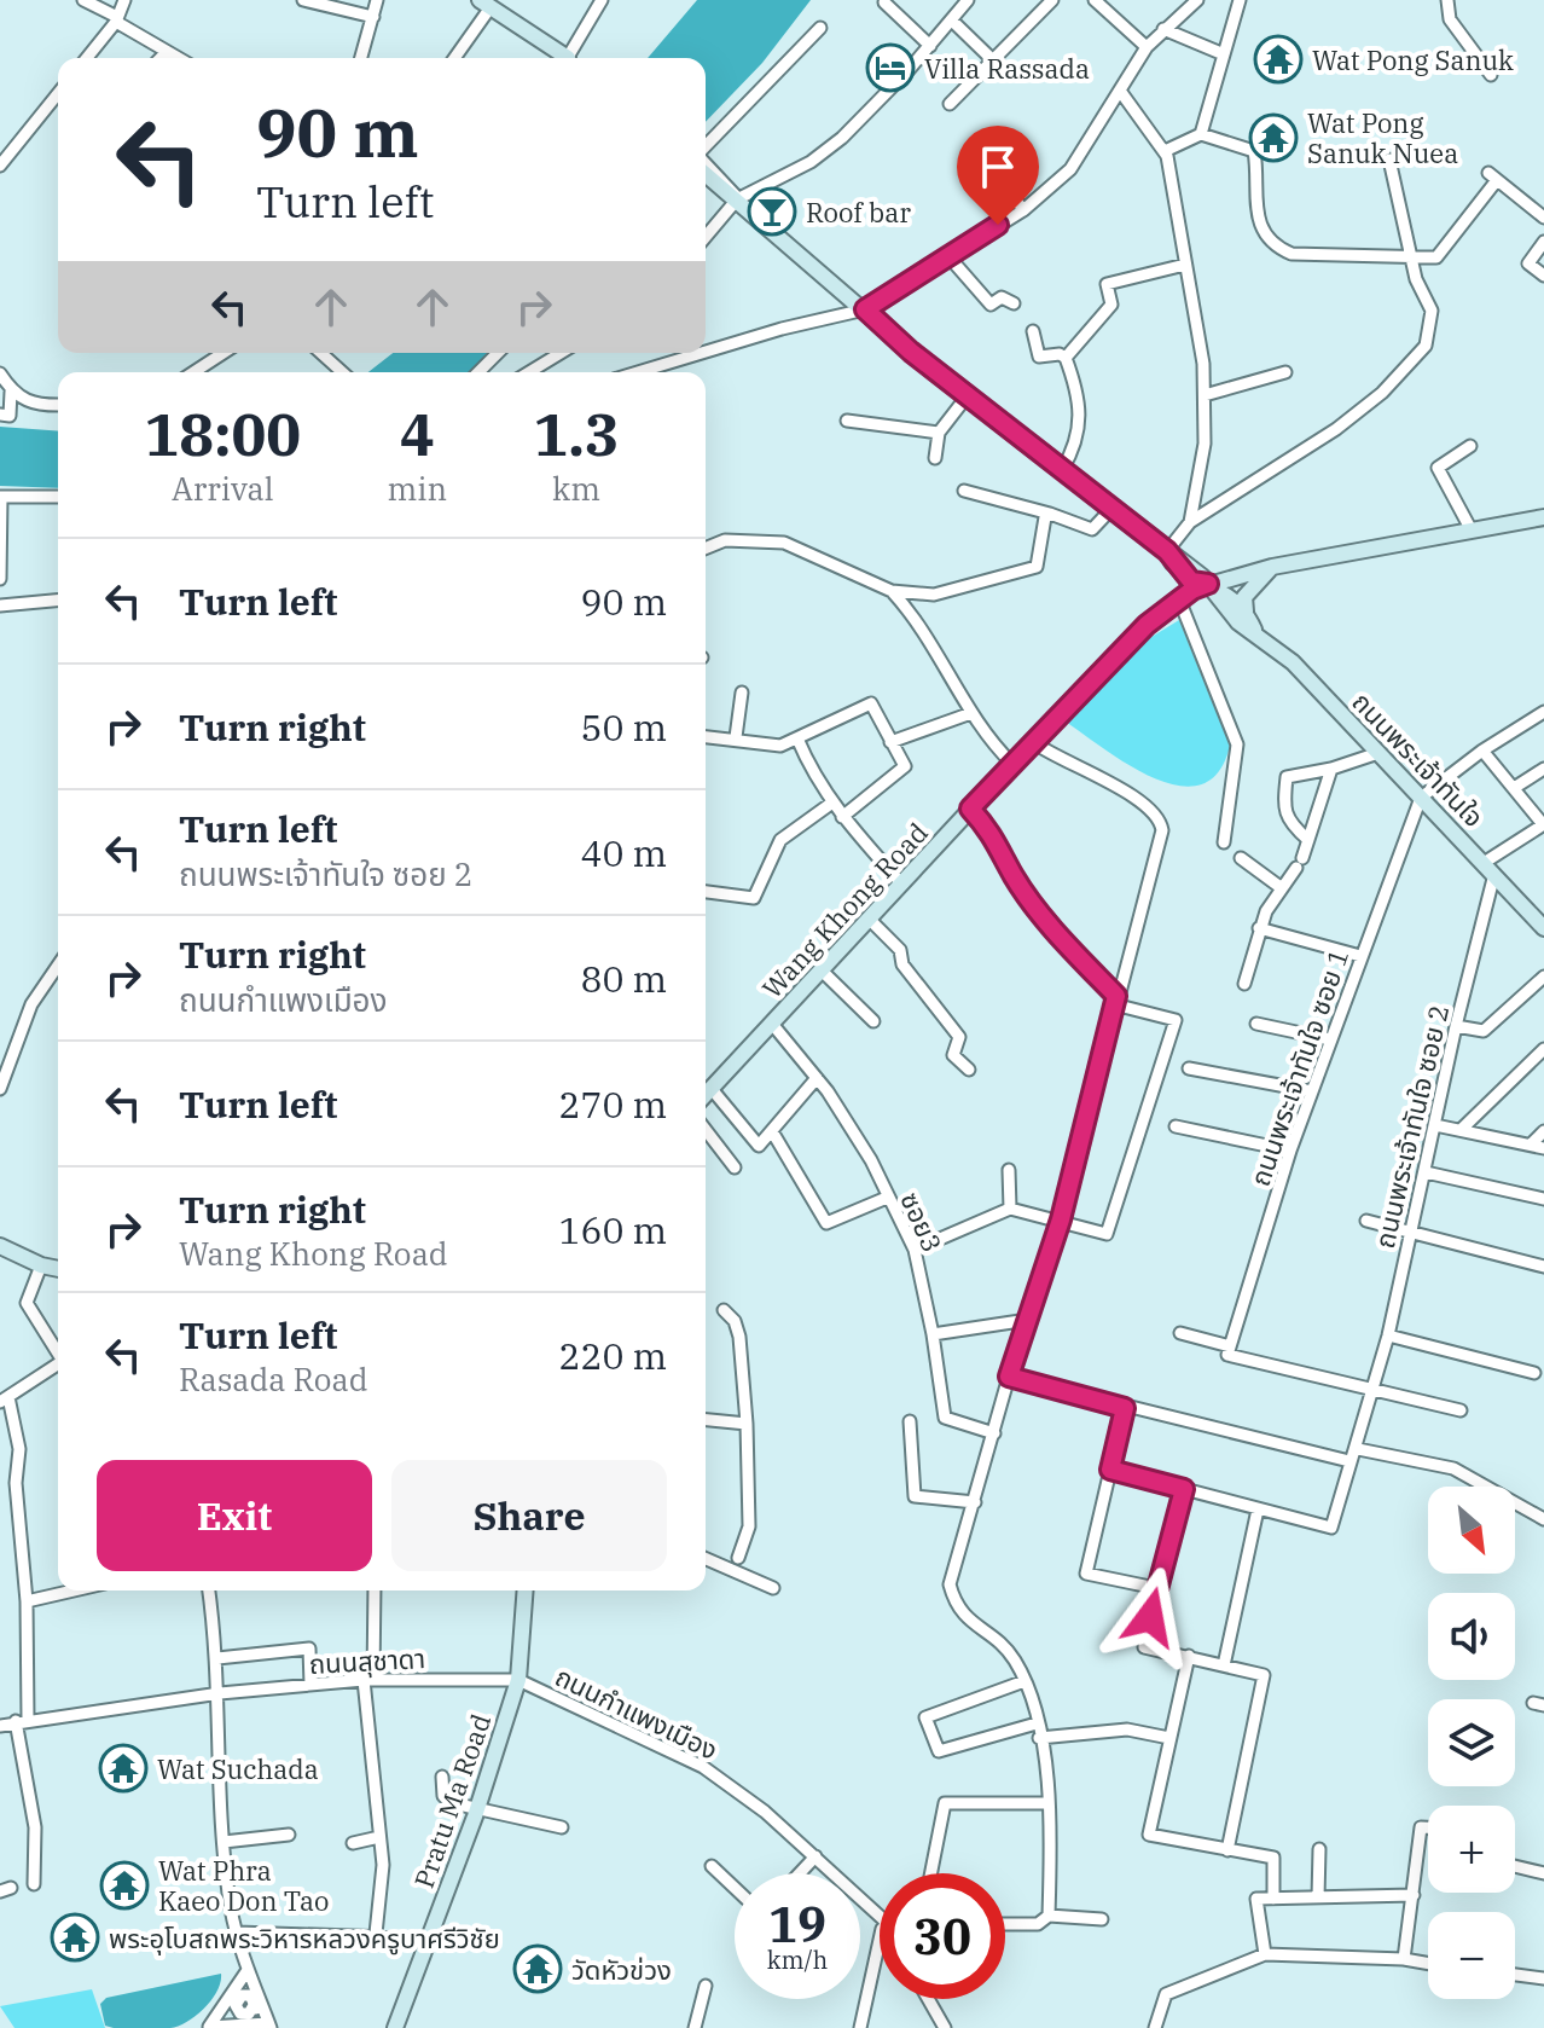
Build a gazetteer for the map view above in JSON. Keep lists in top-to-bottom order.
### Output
{
  "streets": {
    "main road": ["ถนนพระเจ้าทันใจ", "Wang Khong Road", "Pratu Ma Road"],
    "street": [
      "ถนนพระเจ้าทันใจ ซอย 1",
      "ถนนพระเจ้าทันใจ ซอย 2",
      "ซอย3",
      "ถนนสุชาดา",
      "ถนนกำแพงเมือง"
    ]
  },
  "crossings": [
    ["ถนนพระเจ้าทันใจ", "Wang Khong Road"],
    ["ถนนพระเจ้าทันใจ", "ถนนพระเจ้าทันใจ ซอย 1"],
    ["ถนนพระเจ้าทันใจ", "ถนนพระเจ้าทันใจ ซอย 2"],
    ["Wang Khong Road", "ซอย3"],
    ["ถนนสุชาดา", "ถนนกำแพงเมือง"],
    ["ถนนสุชาดา", "Pratu Ma Road"],
    ["ถนนกำแพงเมือง", "Pratu Ma Road"]
  ],
  "places": {
    "temple": [
      "Wat Pong Sanuk",
      "Wat Pong Sanuk Nuea",
      "Wat Suchada",
      "Wat Phra Kaeo Don Tao",
      "พระอุโบสถพระวิหารหลวงครูบาศรีวิชัย",
      "วัดหัวข่วง"
    ],
    "hotel": ["Villa Rassada"],
    "bar": ["Roof bar"]
  },
  "north": "bottom right",
  "page": {
    "turn": ["90 m", "Turn left"],
    "eta": [
      "18:00",
      "Arrival",
      "4",
      "min",
      "1.3",
      "km"
    ],
    "list": [
      {
        "name": "Turn left",
        "value": "90 m"
      },
      {
        "name": "Turn right",
        "value": "50 m"
      },
      {
        "name": "Turn left",
        "note": "ถนนพระเจ้าทันใจ ซอย 2",
        "value": "40 m"
      },
      {
        "name": "Turn right",
        "note": "ถนนกำแพงเมือง",
        "value": "80 m"
      },
      {
        "name": "Turn left",
        "value": "270 m"
      },
      {
        "name": "Turn right",
        "note": "Wang Khong Road",
        "value": "160 m"
      },
      {
        "name": "Turn left",
        "note": "Rasada Road",
        "value": "220 m"
      }
    ],
    "buttons": ["Exit", "Share"],
    "map_buttons": ["+", "−"],
    "speed": "19 km/h",
    "limit": "30"
  }
}
